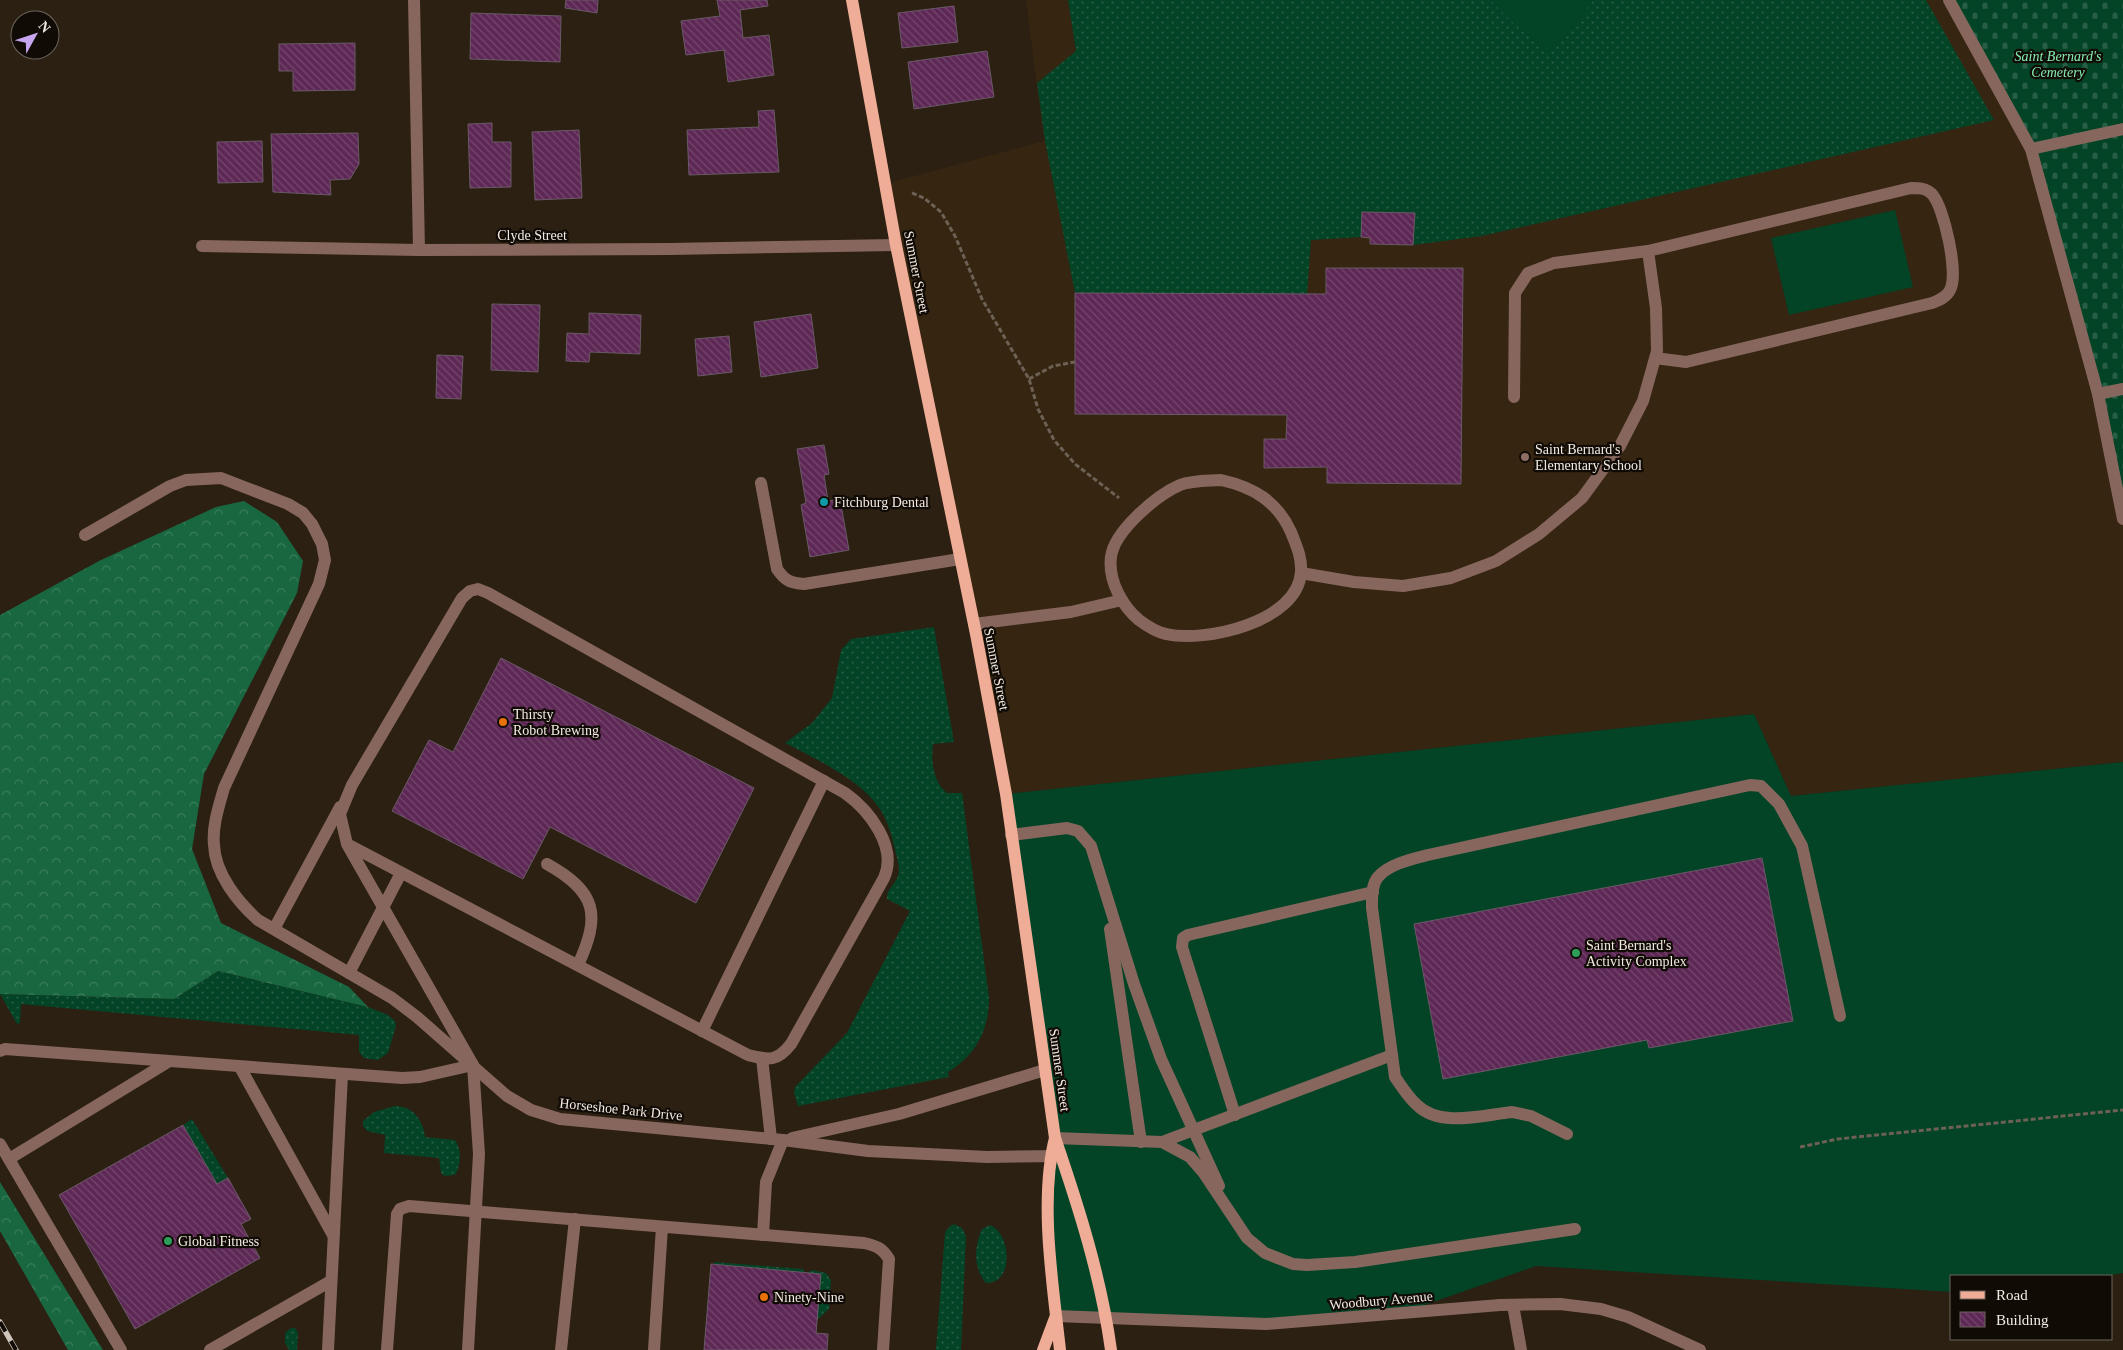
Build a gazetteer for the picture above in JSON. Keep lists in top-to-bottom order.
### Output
{
  "streets": {
    "main road": ["Summer Street"],
    "street": ["Clyde Street", "Horseshoe Park Drive", "Woodbury Avenue"]
  },
  "crossings": [
    ["Clyde Street", "Summer Street"],
    ["Summer Street", "Horseshoe Park Drive"],
    ["Summer Street", "Woodbury Avenue"]
  ],
  "parks": ["Saint Bernard's Cemetery"],
  "places": [
    "Saint Bernard's Elementary School",
    "Fitchburg Dental",
    "Thirsty Robot Brewing",
    "Saint Bernard's Activity Complex",
    "Global Fitness",
    "Ninety-Nine"
  ],
  "legend": ["Road", "Building"],
  "north": "top right"
}
